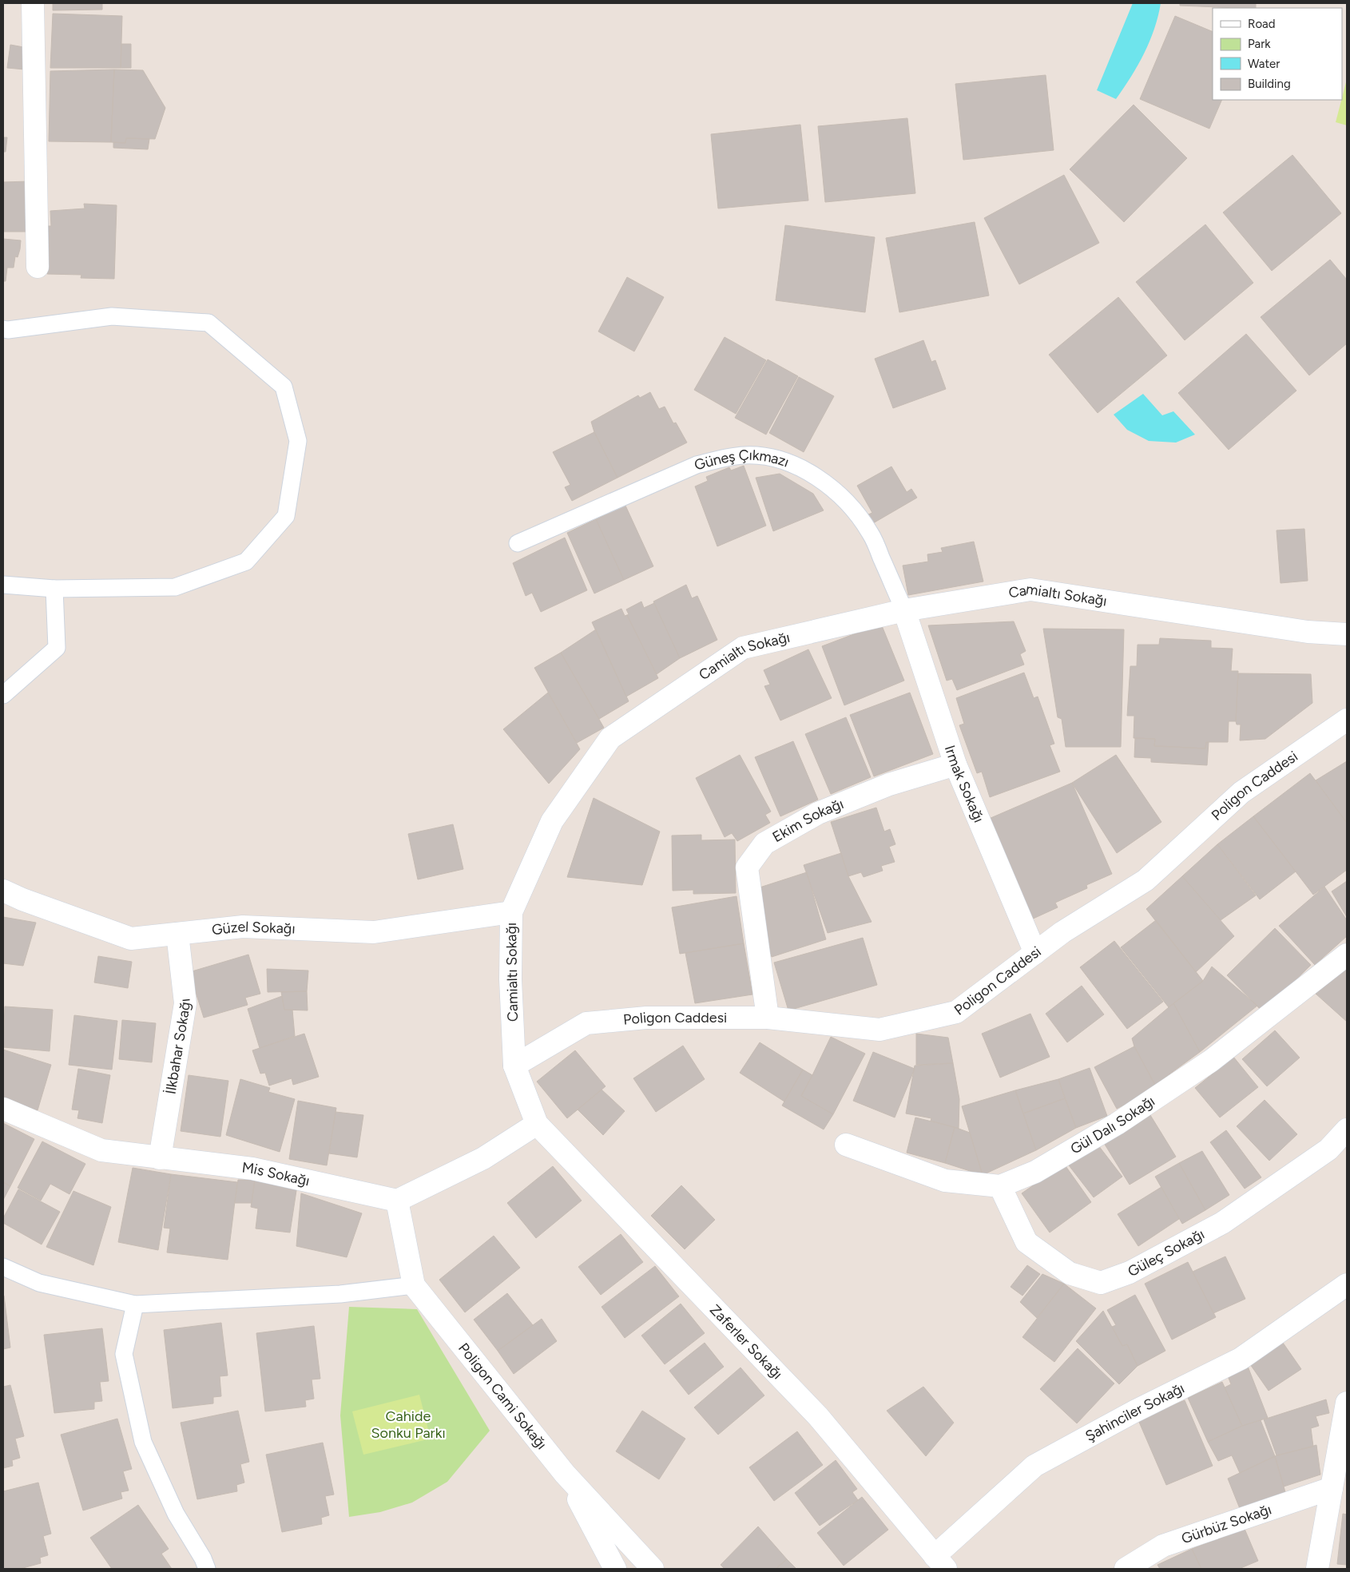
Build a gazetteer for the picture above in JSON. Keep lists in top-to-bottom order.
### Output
{
  "streets": {
    "street": [
      "Camialtı Sokağı",
      "Irmak Sokağı",
      "Poligon Caddesi",
      "Ekim Sokağı",
      "Güzel Sokağı",
      "İlkbahar Sokağı",
      "Gül Dalı Sokağı",
      "Mis Sokağı",
      "Güleç Sokağı",
      "Zaferler Sokağı",
      "Poligon Cami Sokağı",
      "Şahinciler Sokağı",
      "Gürbüz Sokağı"
    ],
    "lane": ["Güneş Çıkmazı"]
  },
  "crossings": [
    ["Güneş Çıkmazı", "Camialtı Sokağı"],
    ["Güneş Çıkmazı", "Irmak Sokağı"],
    ["Camialtı Sokağı", "Irmak Sokağı"],
    ["Camialtı Sokağı", "Poligon Caddesi"],
    ["Camialtı Sokağı", "Güzel Sokağı"],
    ["Camialtı Sokağı", "Zaferler Sokağı"],
    ["Irmak Sokağı", "Poligon Caddesi"],
    ["Irmak Sokağı", "Ekim Sokağı"],
    ["Poligon Caddesi", "Ekim Sokağı"],
    ["Güzel Sokağı", "İlkbahar Sokağı"],
    ["İlkbahar Sokağı", "Mis Sokağı"],
    ["Gül Dalı Sokağı", "Güleç Sokağı"],
    ["Mis Sokağı", "Poligon Cami Sokağı"],
    ["Zaferler Sokağı", "Şahinciler Sokağı"]
  ],
  "parks": ["Cahide Sonku Parkı"],
  "legend": [
    "Road",
    "Park",
    "Water",
    "Building"
  ]
}
